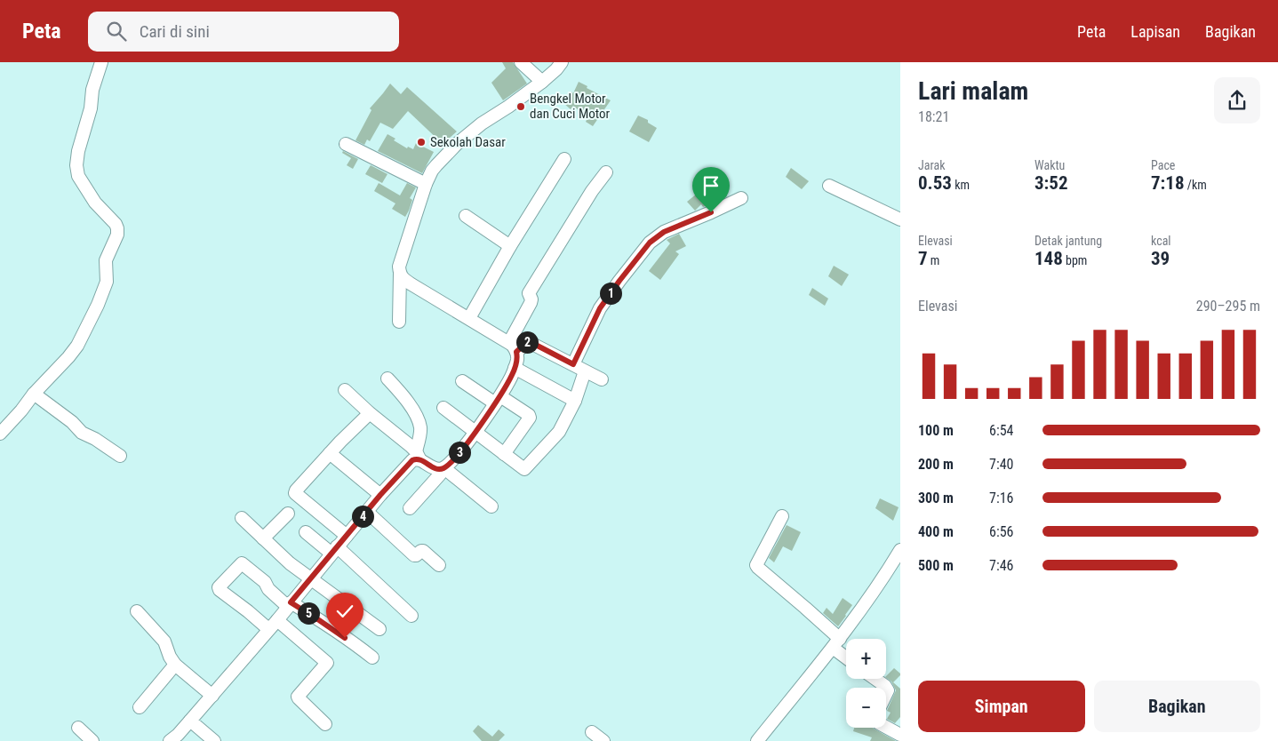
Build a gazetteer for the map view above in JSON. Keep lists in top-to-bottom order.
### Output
{
  "places": ["Bengkel Motor dan Cuci Motor", "Sekolah Dasar"],
  "page": {
    "header": "Peta",
    "search": "Cari di sini",
    "nav": ["Peta", "Lapisan", "Bagikan"],
    "heading": ["Lari malam", "18:21"],
    "stats": [
      ["Jarak", "0.53 km"],
      ["Waktu", "3:52"],
      ["Pace", "7:18 /km"],
      ["Elevasi", "7 m"],
      ["Detak jantung", "148 bpm"],
      ["kcal", "39"]
    ],
    "pins": [
      "1",
      "2",
      "3",
      "4",
      "5"
    ],
    "chart": ["Elevasi", "290–295 m"],
    "list": [
      {
        "name": "100 m",
        "note": "6:54"
      },
      {
        "name": "200 m",
        "note": "7:40"
      },
      {
        "name": "300 m",
        "note": "7:16"
      },
      {
        "name": "400 m",
        "note": "6:56"
      },
      {
        "name": "500 m",
        "note": "7:46"
      }
    ],
    "map_buttons": ["+", "−"],
    "buttons": ["Simpan", "Bagikan"]
  }
}
